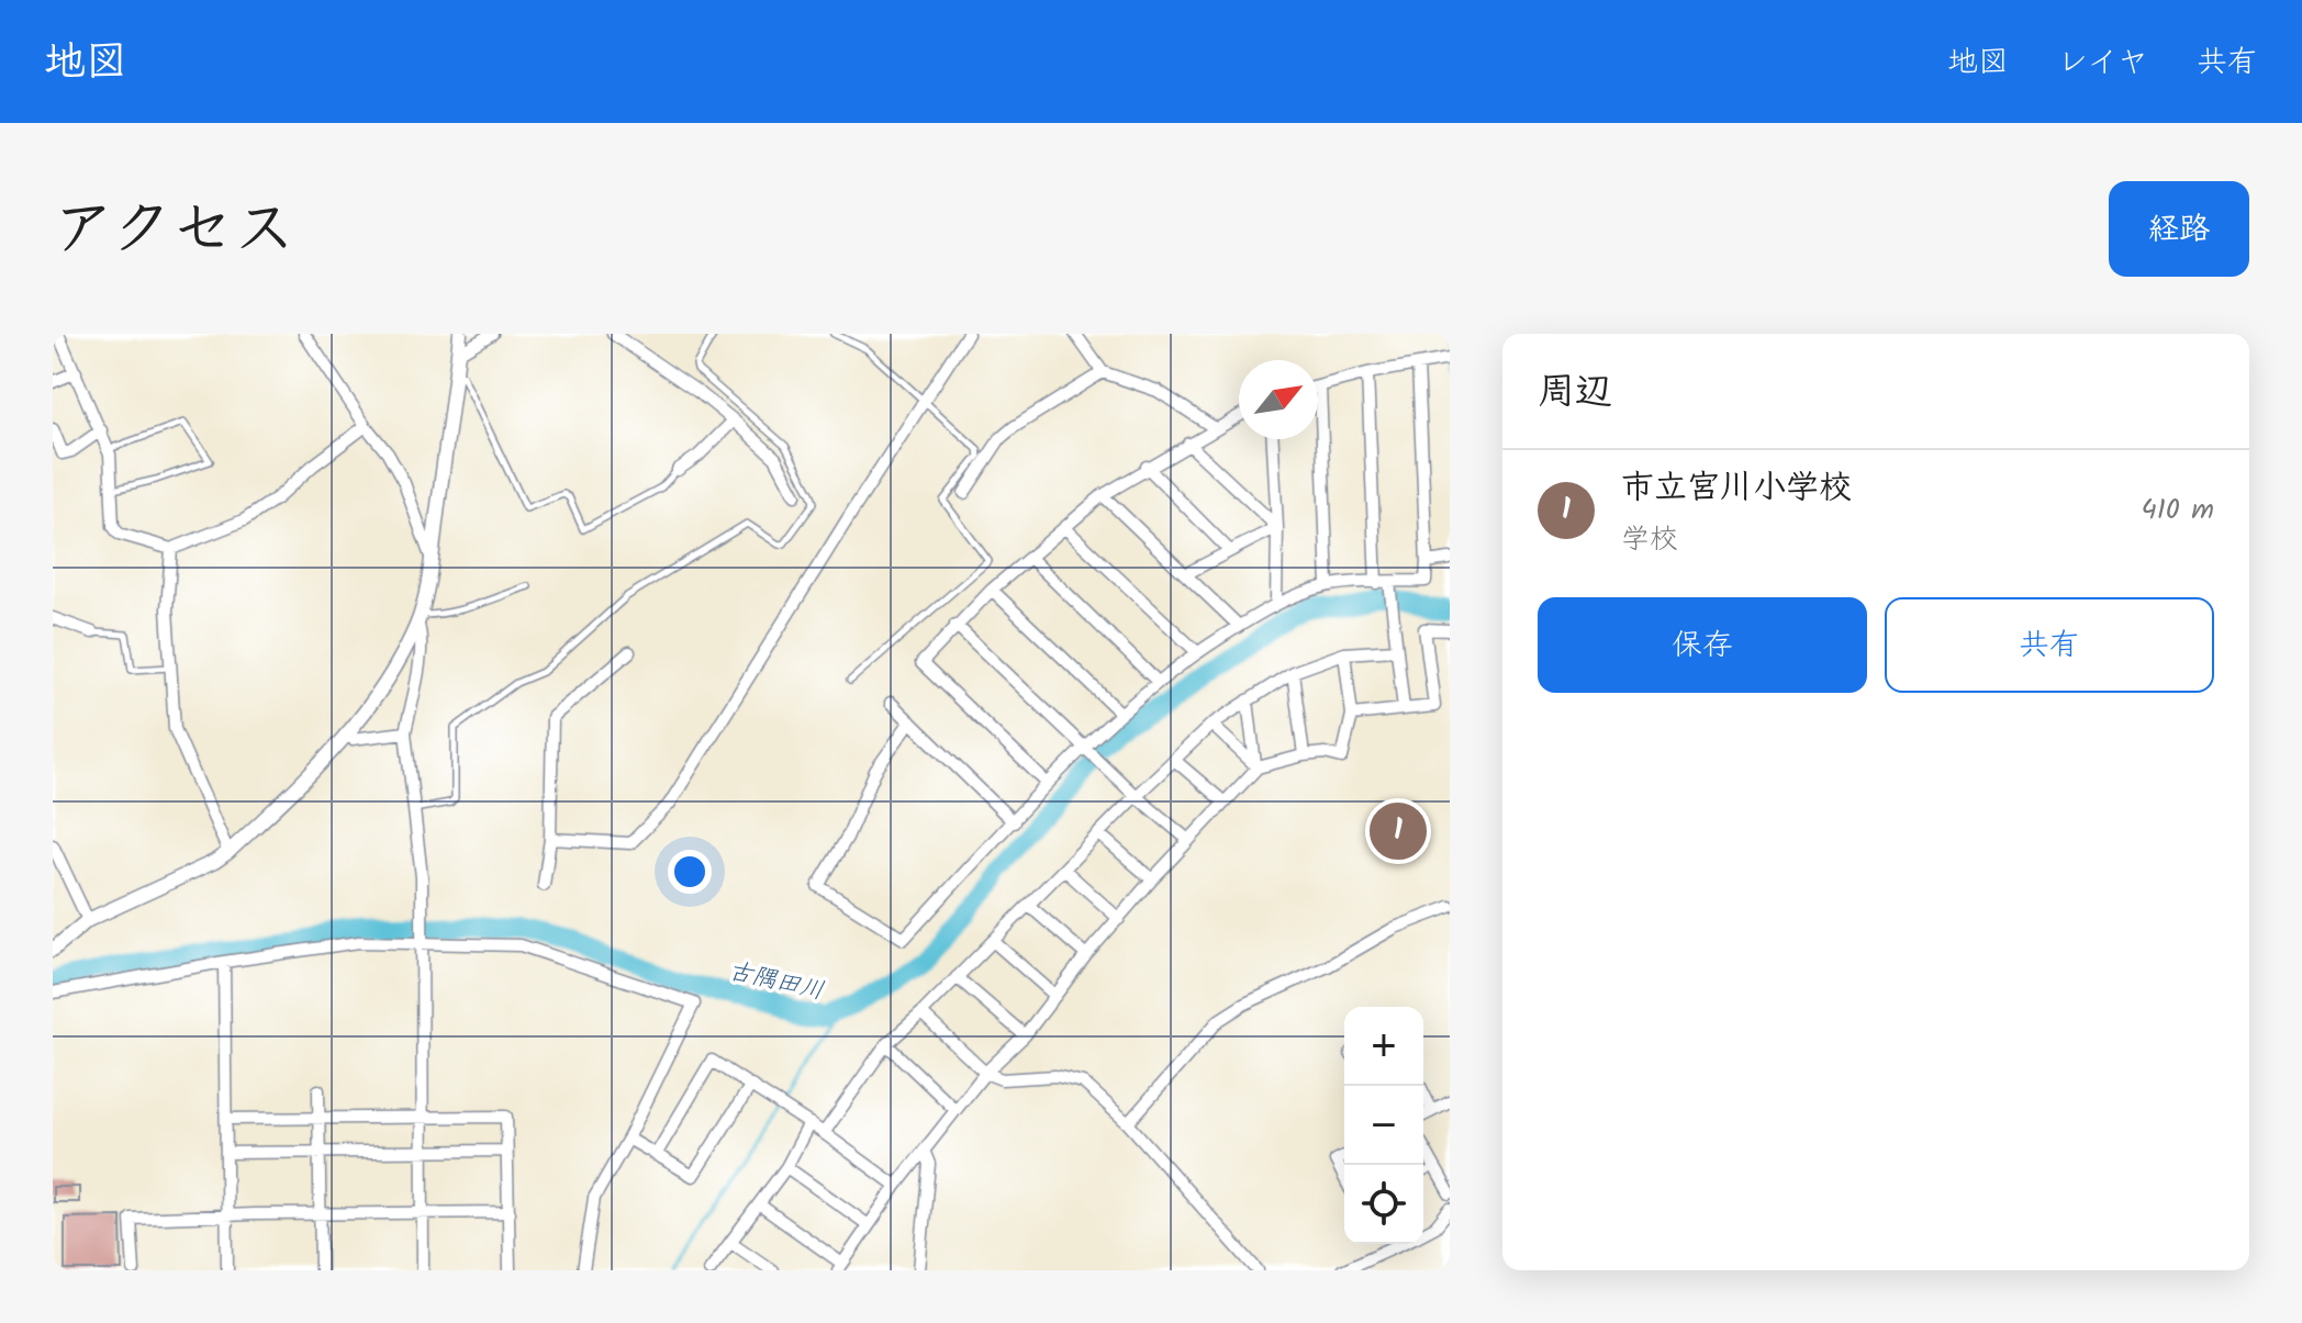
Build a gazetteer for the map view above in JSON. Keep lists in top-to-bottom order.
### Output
{
  "water": ["古隅田川"],
  "north": "top right",
  "page": {
    "header": "地図",
    "nav": ["地図", "レイヤ", "共有"],
    "title": "アクセス",
    "buttons": [
      "経路",
      ["保存", "共有"]
    ],
    "heading": "周辺",
    "list": [
      {
        "mark": "1",
        "name": "市立宮川小学校",
        "note": "学校",
        "value": "410 m"
      }
    ],
    "pins": "1",
    "map_buttons": ["+", "−"]
  }
}
